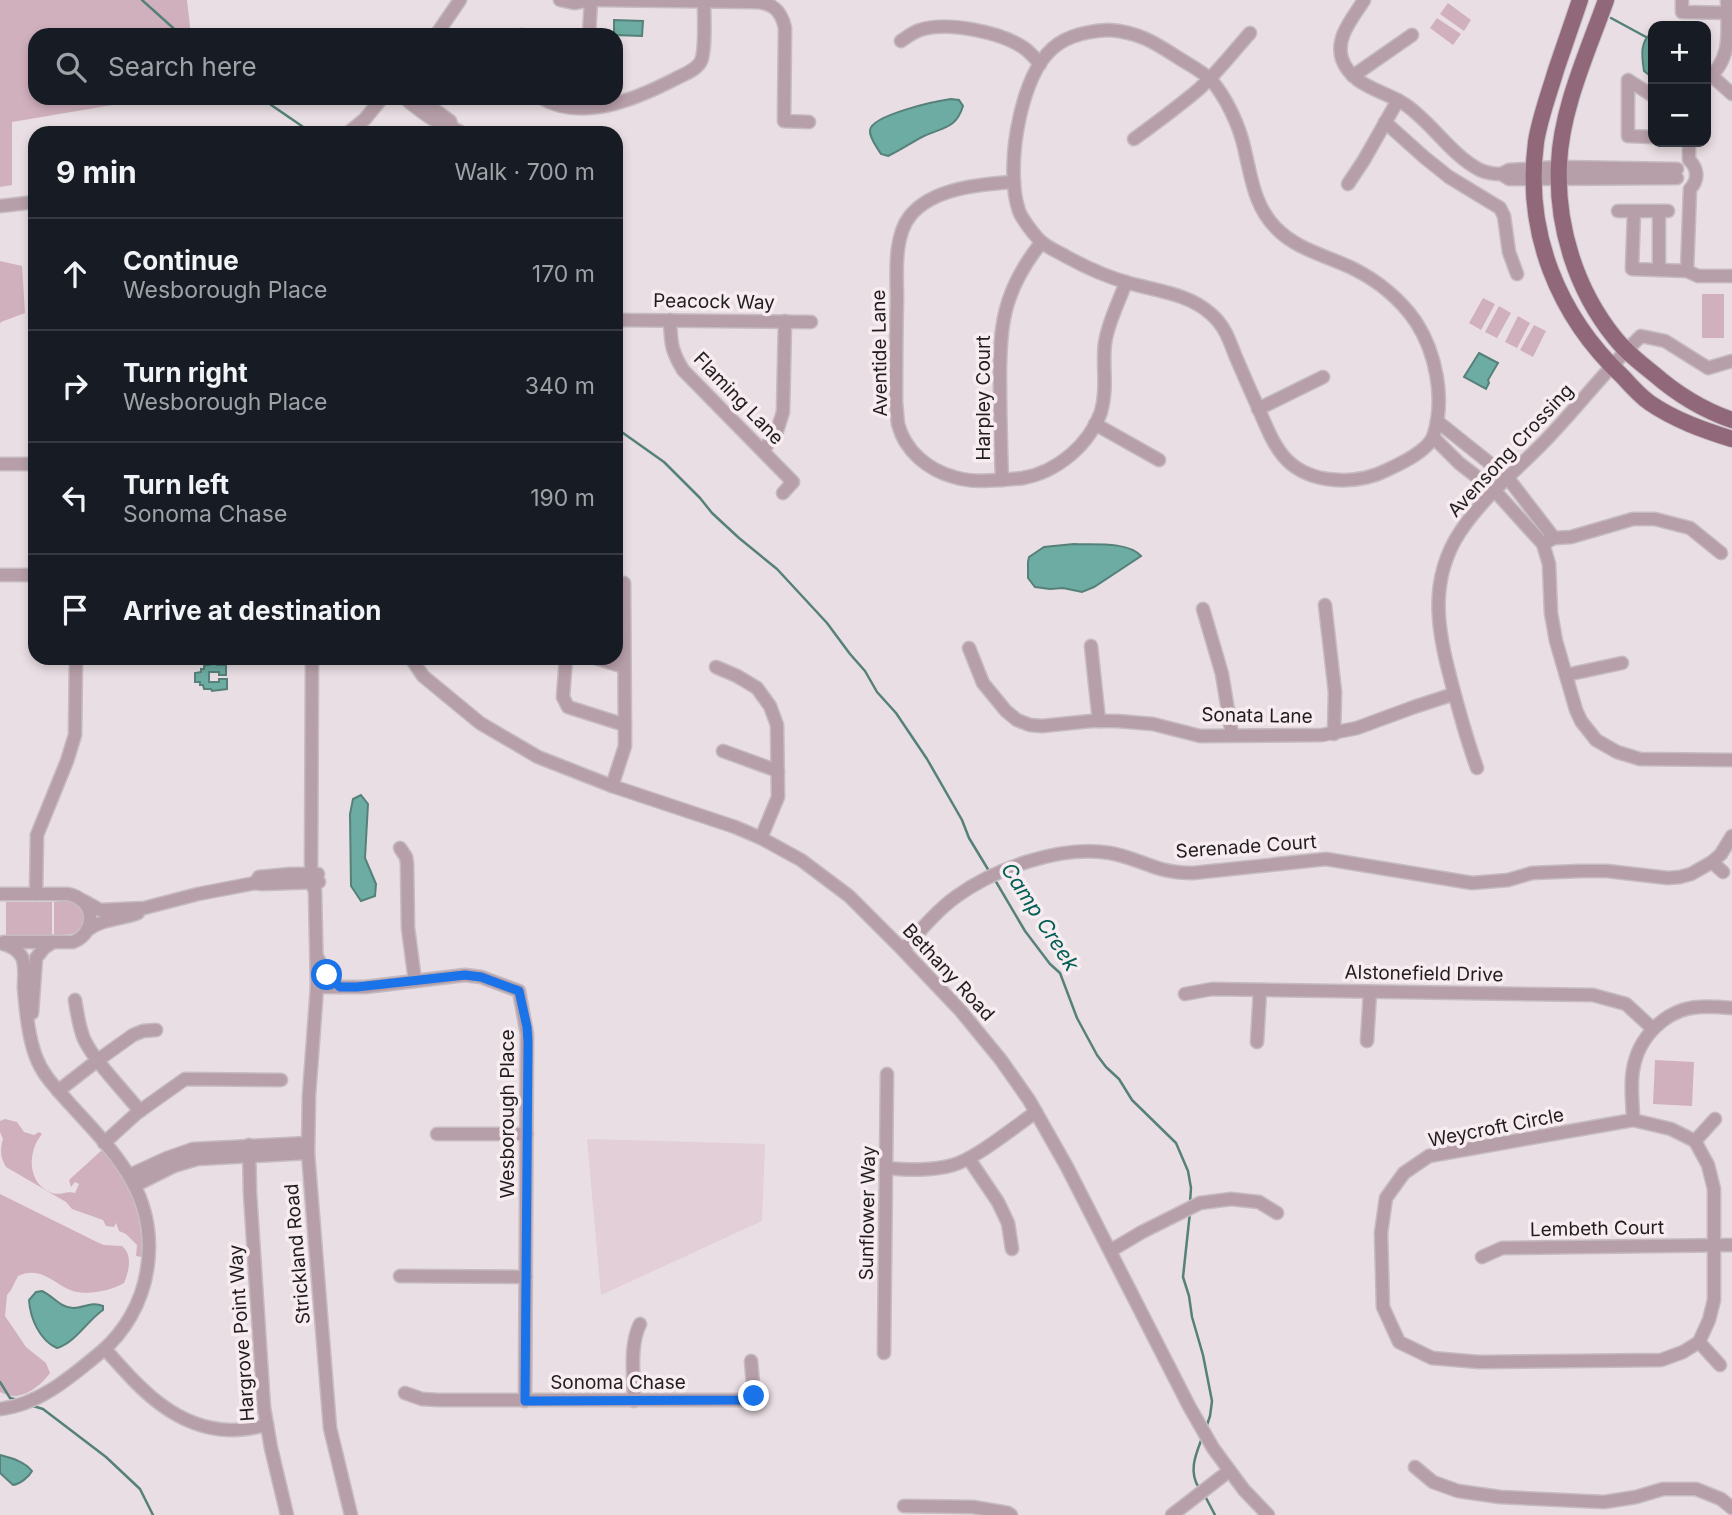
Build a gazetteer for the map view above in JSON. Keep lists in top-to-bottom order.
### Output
{
  "streets": {
    "street": [
      "Peacock Way",
      "Aventide Lane",
      "Flaming Lane",
      "Harpley Court",
      "Avensong Crossing",
      "Sonata Lane",
      "Serenade Court",
      "Bethany Road",
      "Alstonefield Drive",
      "Wesborough Place",
      "Weycroft Circle",
      "Sunflower Way",
      "Lembeth Court",
      "Strickland Road",
      "Hargrove Point Way",
      "Sonoma Chase"
    ]
  },
  "crossings": [
    ["Peacock Way", "Flaming Lane"],
    ["Aventide Lane", "Harpley Court"],
    ["Avensong Crossing", "Sonata Lane"],
    ["Serenade Court", "Bethany Road"],
    ["Wesborough Place", "Strickland Road"],
    ["Wesborough Place", "Sonoma Chase"]
  ],
  "water": ["Camp Creek"],
  "page": {
    "map_buttons": ["+", "−"],
    "search": "Search here",
    "heading": ["9 min", "Walk · 700 m"],
    "list": [
      ["Continue", "Wesborough Place", "170 m"],
      ["Turn right", "Wesborough Place", "340 m"],
      ["Turn left", "Sonoma Chase", "190 m"],
      "Arrive at destination"
    ]
  }
}
